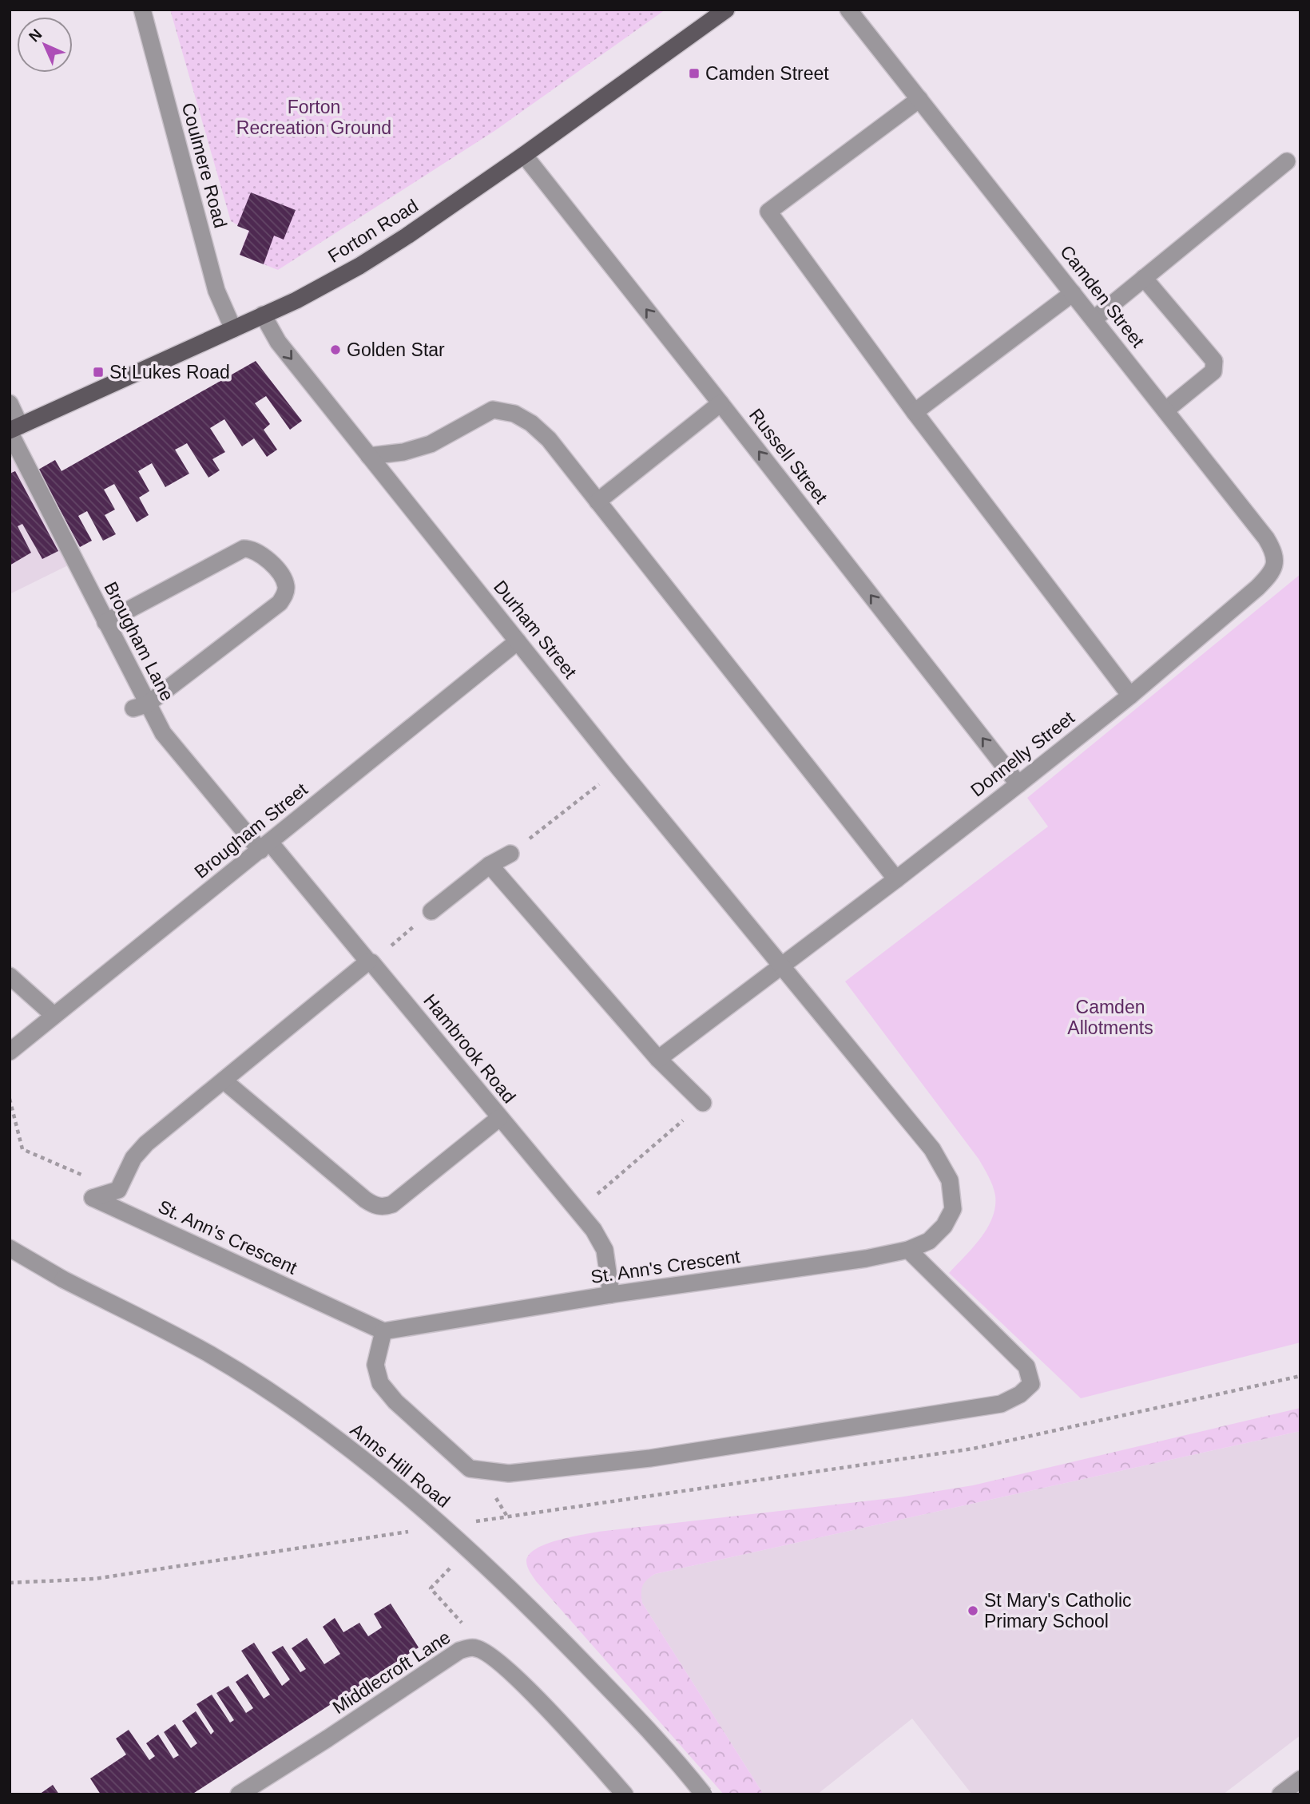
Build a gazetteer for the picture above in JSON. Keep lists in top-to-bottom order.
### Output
{
  "streets": {
    "main road": ["Forton Road"],
    "street": [
      "Coulmere Road",
      "Camden Street",
      "Russell Street",
      "Durham Street",
      "Brougham Lane",
      "Donnelly Street",
      "Brougham Street",
      "Hambrook Road",
      "St. Ann's Crescent",
      "Anns Hill Road",
      "Middlecroft Lane"
    ]
  },
  "crossings": [
    ["Coulmere Road", "Forton Road"],
    ["Forton Road", "Russell Street"],
    ["Forton Road", "Durham Street"],
    ["Forton Road", "Brougham Lane"],
    ["Camden Street", "Donnelly Street"],
    ["Russell Street", "Donnelly Street"],
    ["Durham Street", "Donnelly Street"],
    ["Durham Street", "Brougham Street"],
    ["Durham Street", "St. Ann's Crescent"],
    ["Brougham Lane", "Brougham Street"],
    ["Brougham Lane", "Hambrook Road"],
    ["Donnelly Street", "St. Ann's Crescent"],
    ["Brougham Street", "Hambrook Road"],
    ["Hambrook Road", "St. Ann's Crescent"]
  ],
  "parks": ["Forton Recreation Ground", "Camden Allotments"],
  "places": {
    "transit": ["Camden Street", "St Lukes Road"],
    "other": ["Golden Star", "St Mary's Catholic Primary School"]
  },
  "north": "top left"
}
